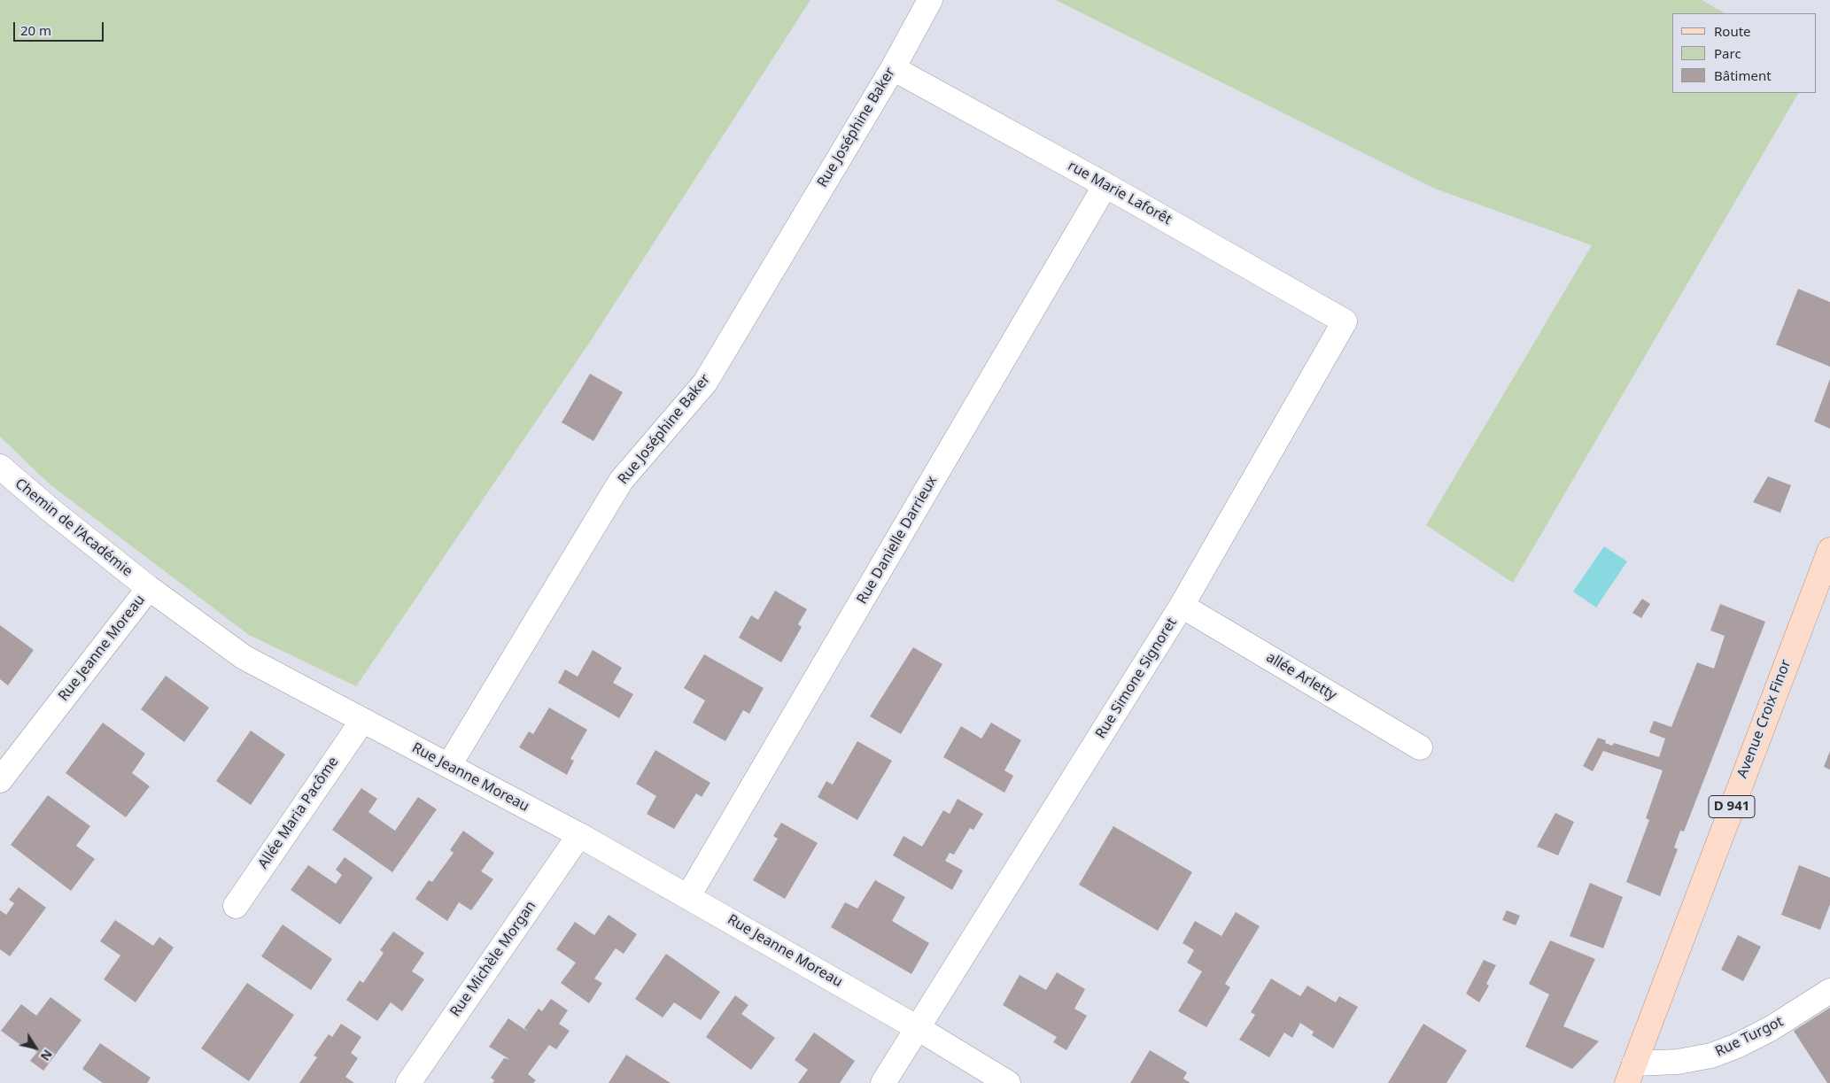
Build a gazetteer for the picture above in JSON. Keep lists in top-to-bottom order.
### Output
{
  "streets": {
    "main road": ["Avenue Croix Finor", "D 941"],
    "street": [
      "Rue Joséphine Baker",
      "rue Marie Laforêt",
      "Chemin de l’Académie",
      "Rue Danielle Darrieux",
      "Rue Jeanne Moreau",
      "allée Arletty",
      "Rue Simone Signoret",
      "Allée Maria Pacôme",
      "Rue Michèle Morgan",
      "Rue Turgot"
    ]
  },
  "crossings": [
    ["Rue Joséphine Baker", "rue Marie Laforêt"],
    ["Rue Joséphine Baker", "Rue Jeanne Moreau"],
    ["rue Marie Laforêt", "Rue Danielle Darrieux"],
    ["rue Marie Laforêt", "Rue Simone Signoret"],
    ["Chemin de l’Académie", "Rue Jeanne Moreau"],
    ["Rue Danielle Darrieux", "Rue Jeanne Moreau"],
    ["Rue Jeanne Moreau", "Rue Simone Signoret"],
    ["Rue Jeanne Moreau", "Allée Maria Pacôme"],
    ["Rue Jeanne Moreau", "Rue Michèle Morgan"],
    ["allée Arletty", "Rue Simone Signoret"],
    ["Avenue Croix Finor", "Rue Turgot"]
  ],
  "legend": ["Route", "Parc", "Bâtiment"],
  "scale_bar": "20 m",
  "north": "bottom right"
}
